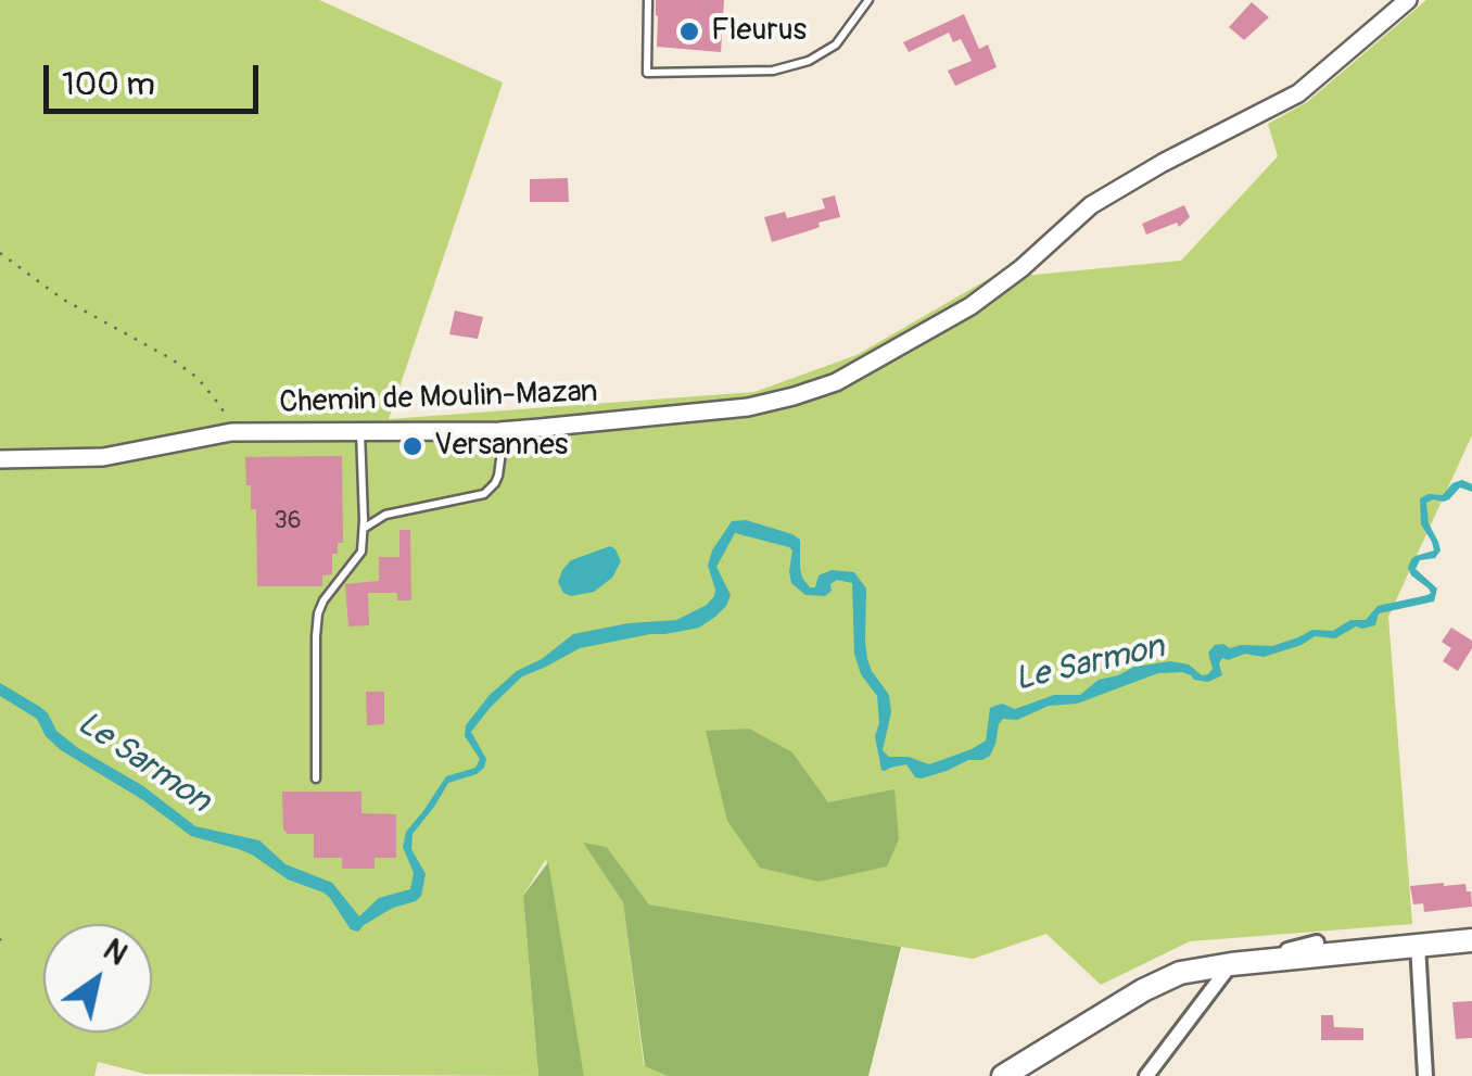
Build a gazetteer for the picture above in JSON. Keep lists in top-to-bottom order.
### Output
{
  "streets": {
    "street": ["Chemin de Moulin-Mazan"]
  },
  "water": ["Le Sarmon"],
  "places": ["Fleurus", "Versannes"],
  "house_numbers": ["36"],
  "scale_bar": "100 m",
  "north": "top right"
}
